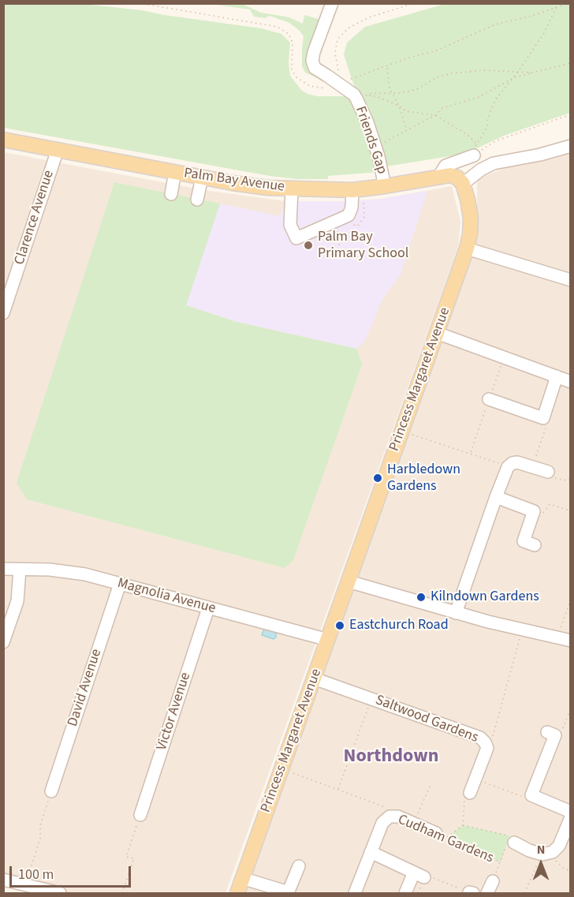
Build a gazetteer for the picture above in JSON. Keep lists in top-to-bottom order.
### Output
{
  "streets": {
    "main road": ["Palm Bay Avenue", "Princess Margaret Avenue"],
    "street": [
      "Friends Gap",
      "Clarence Avenue",
      "Magnolia Avenue",
      "David Avenue",
      "Victor Avenue",
      "Saltwood Gardens",
      "Cudham Gardens"
    ]
  },
  "crossings": [
    ["Friends Gap", "Palm Bay Avenue"],
    ["Palm Bay Avenue", "Clarence Avenue"],
    ["Palm Bay Avenue", "Princess Margaret Avenue"],
    ["Princess Margaret Avenue", "Magnolia Avenue"],
    ["Princess Margaret Avenue", "Saltwood Gardens"],
    ["Magnolia Avenue", "David Avenue"],
    ["Magnolia Avenue", "Victor Avenue"]
  ],
  "districts": ["Northdown"],
  "places": [
    "Palm Bay Primary School",
    "Harbledown Gardens",
    "Kilndown Gardens",
    "Eastchurch Road"
  ],
  "scale_bar": "100 m",
  "north": "top"
}
